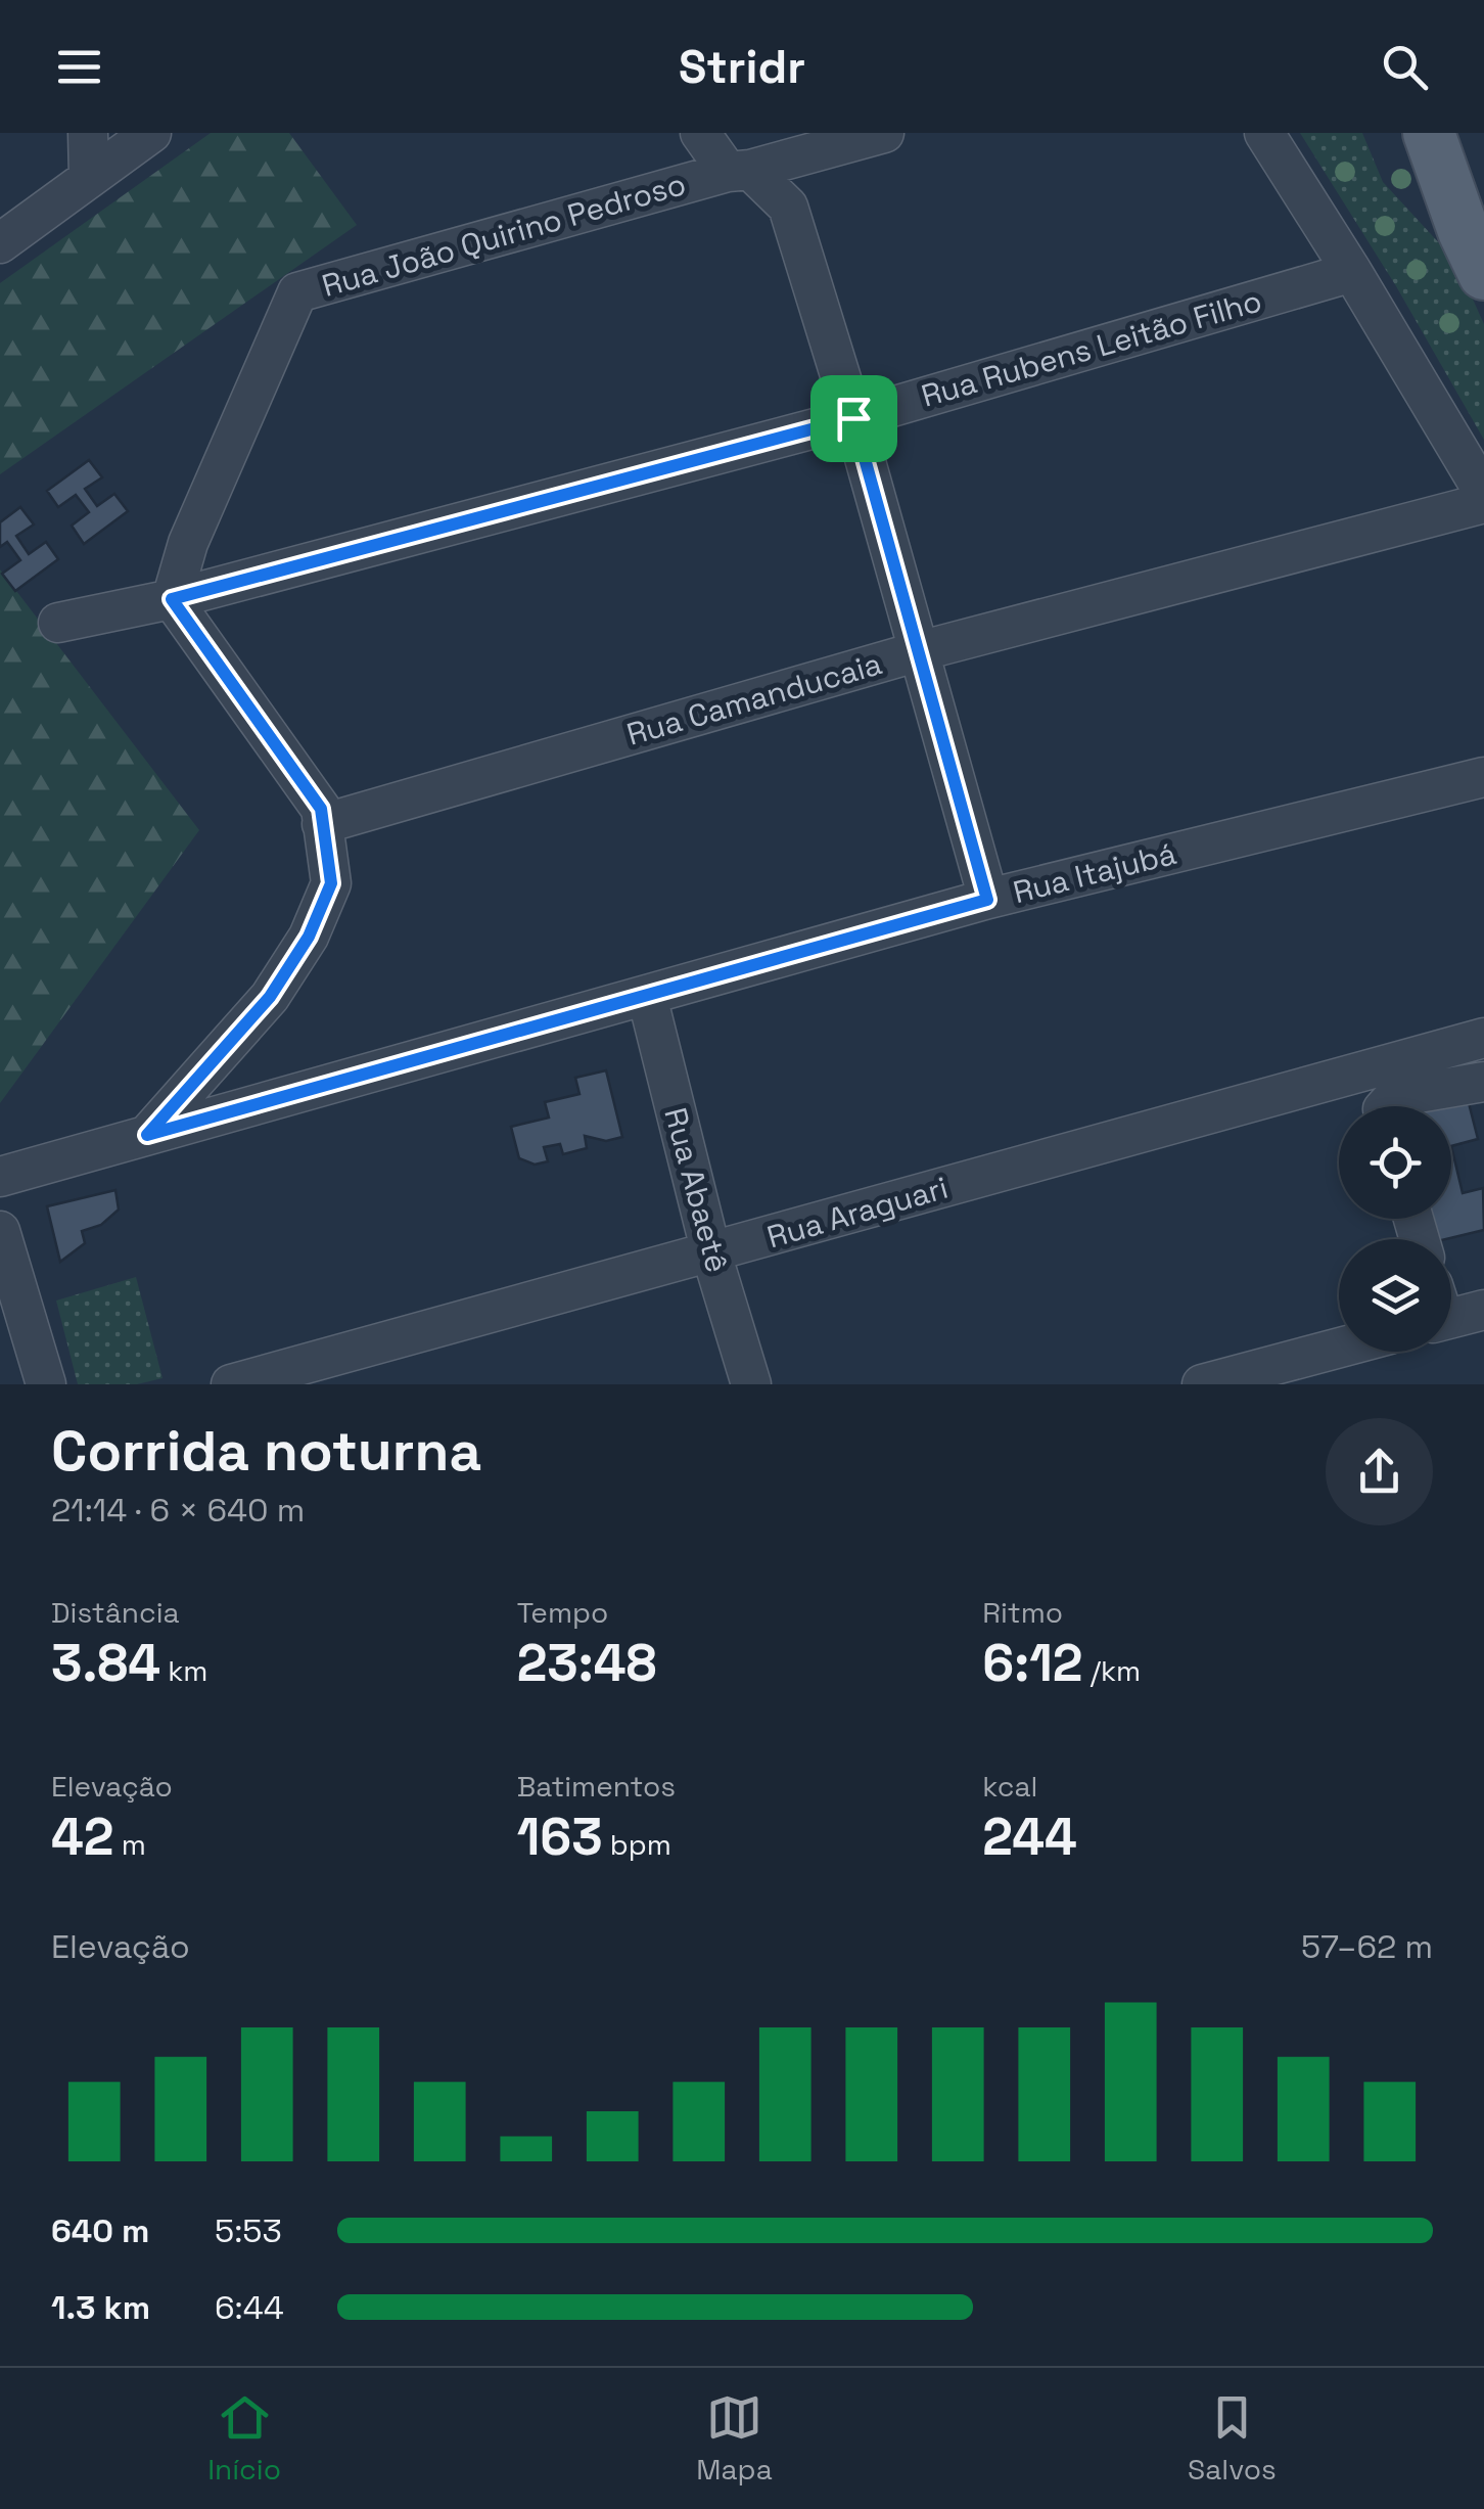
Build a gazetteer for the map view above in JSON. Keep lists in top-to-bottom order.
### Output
{
  "streets": {
    "street": [
      "Rua João Quirino Pedroso",
      "Rua Rubens Leitão Filho",
      "Rua Camanducaia",
      "Rua Itajubá",
      "Rua Abaetê",
      "Rua Araguari"
    ]
  },
  "crossings": [
    ["Rua João Quirino Pedroso", "Rua Rubens Leitão Filho"],
    ["Rua Itajubá", "Rua Abaetê"],
    ["Rua Abaetê", "Rua Araguari"]
  ],
  "page": {
    "header": "Stridr",
    "heading": ["Corrida noturna", "21:14 · 6 × 640 m"],
    "stats": [
      ["Distância", "3.84 km"],
      ["Tempo", "23:48"],
      ["Ritmo", "6:12 /km"],
      ["Elevação", "42 m"],
      ["Batimentos", "163 bpm"],
      ["kcal", "244"]
    ],
    "chart": ["Elevação", "57–62 m"],
    "list": [
      {
        "name": "640 m",
        "note": "5:53"
      },
      {
        "name": "1.3 km",
        "note": "6:44"
      }
    ],
    "tabs": ["Início", "Mapa", "Salvos"]
  }
}
